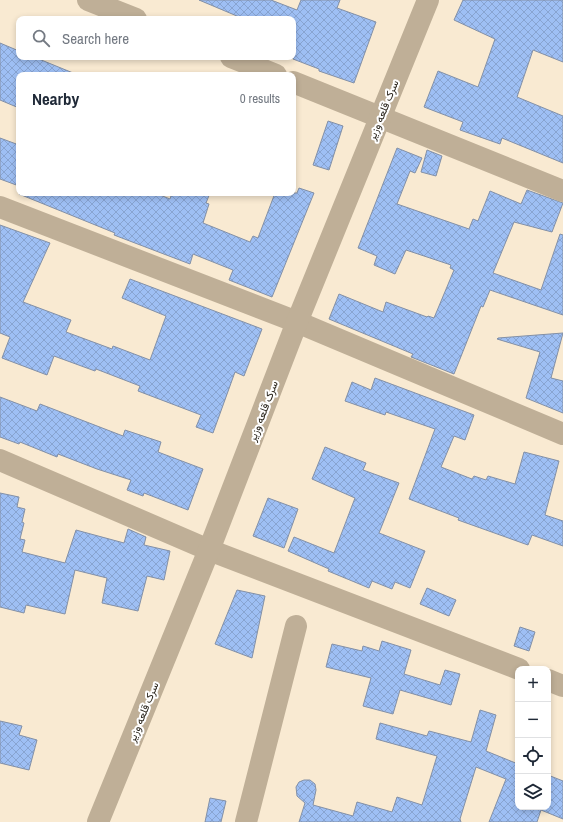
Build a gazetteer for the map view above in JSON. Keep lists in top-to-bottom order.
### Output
{
  "streets": {
    "street": ["سرک قلعه وزیر"]
  },
  "page": {
    "search": "Search here",
    "heading": ["Nearby", "0 results"],
    "map_buttons": ["+", "−"]
  }
}
